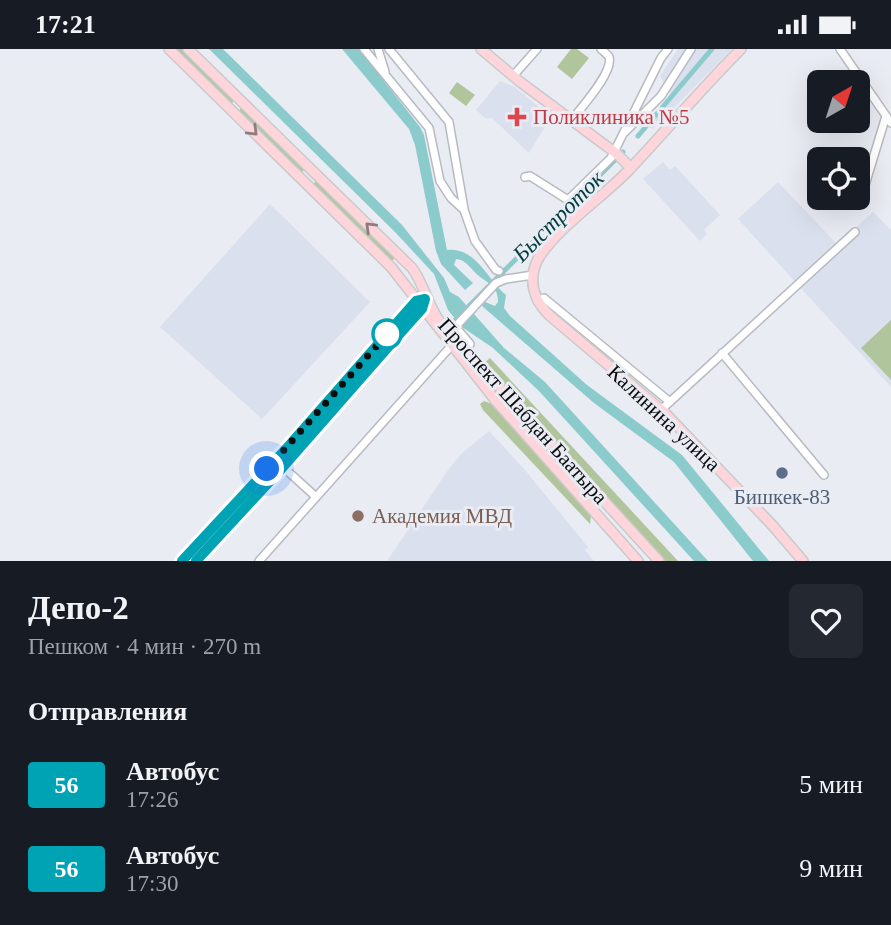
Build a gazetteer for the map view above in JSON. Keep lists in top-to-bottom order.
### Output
{
  "streets": {
    "main road": ["Проспект Шабдан Баатыра", "Калинина улица"]
  },
  "water": ["Быстроток"],
  "places": {
    "health": ["Поликлиника №5"],
    "other": ["Бишкек-83", "Академия МВД"]
  },
  "lines": ["bus line 56"],
  "north": "top right",
  "page": {
    "status": "17:21",
    "heading": [
      ["Депо-2", "Пешком · 4 мин · 270 m"],
      "Отправления"
    ],
    "list": [
      {
        "mark": "56",
        "name": "Автобус",
        "note": "17:26",
        "value": "5 мин"
      },
      {
        "mark": "56",
        "name": "Автобус",
        "note": "17:30",
        "value": "9 мин"
      }
    ]
  }
}
